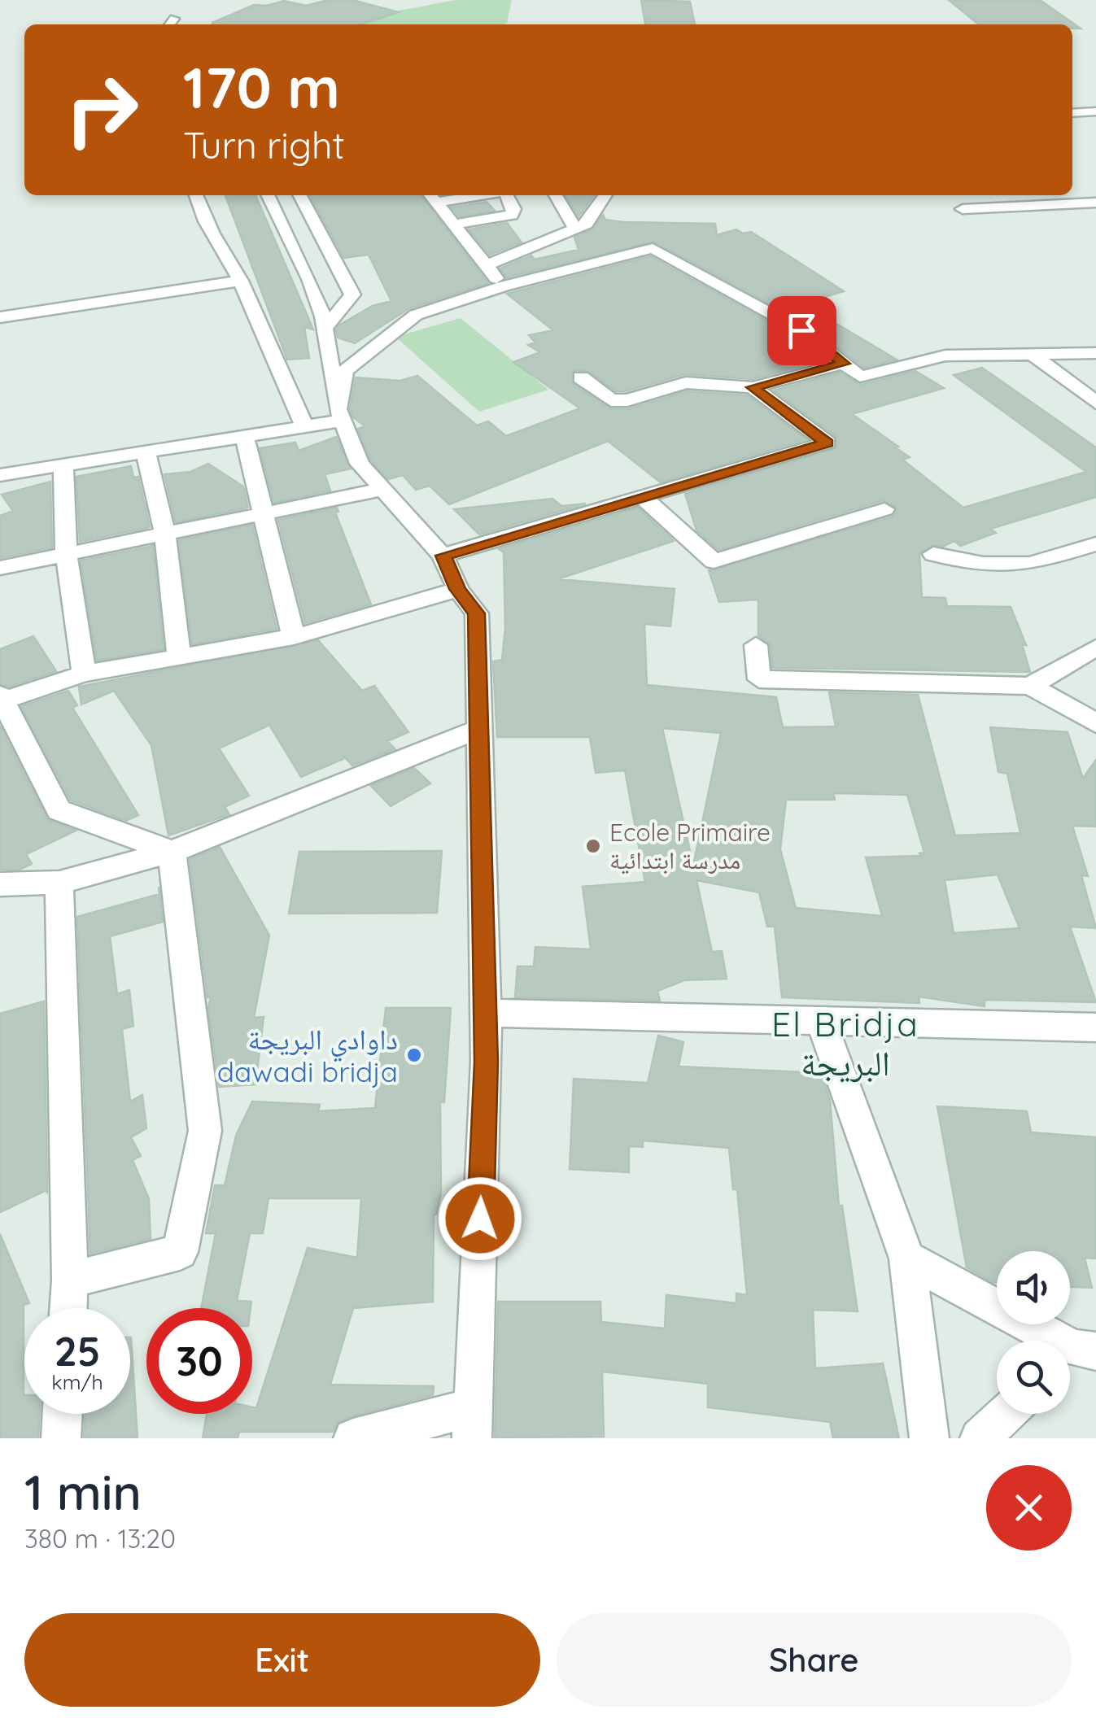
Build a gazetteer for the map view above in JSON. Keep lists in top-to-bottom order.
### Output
{
  "districts": ["El Bridja البريجة"],
  "places": ["Ecole Primaire مدرسة ابتدائية", "داوادي البريجة dawadi bridja"],
  "page": {
    "turn": ["170 m", "Turn right"],
    "speed": "25 km/h",
    "limit": "30",
    "heading": ["1 min", "380 m · 13:20"],
    "buttons": ["Exit", "Share"]
  }
}
